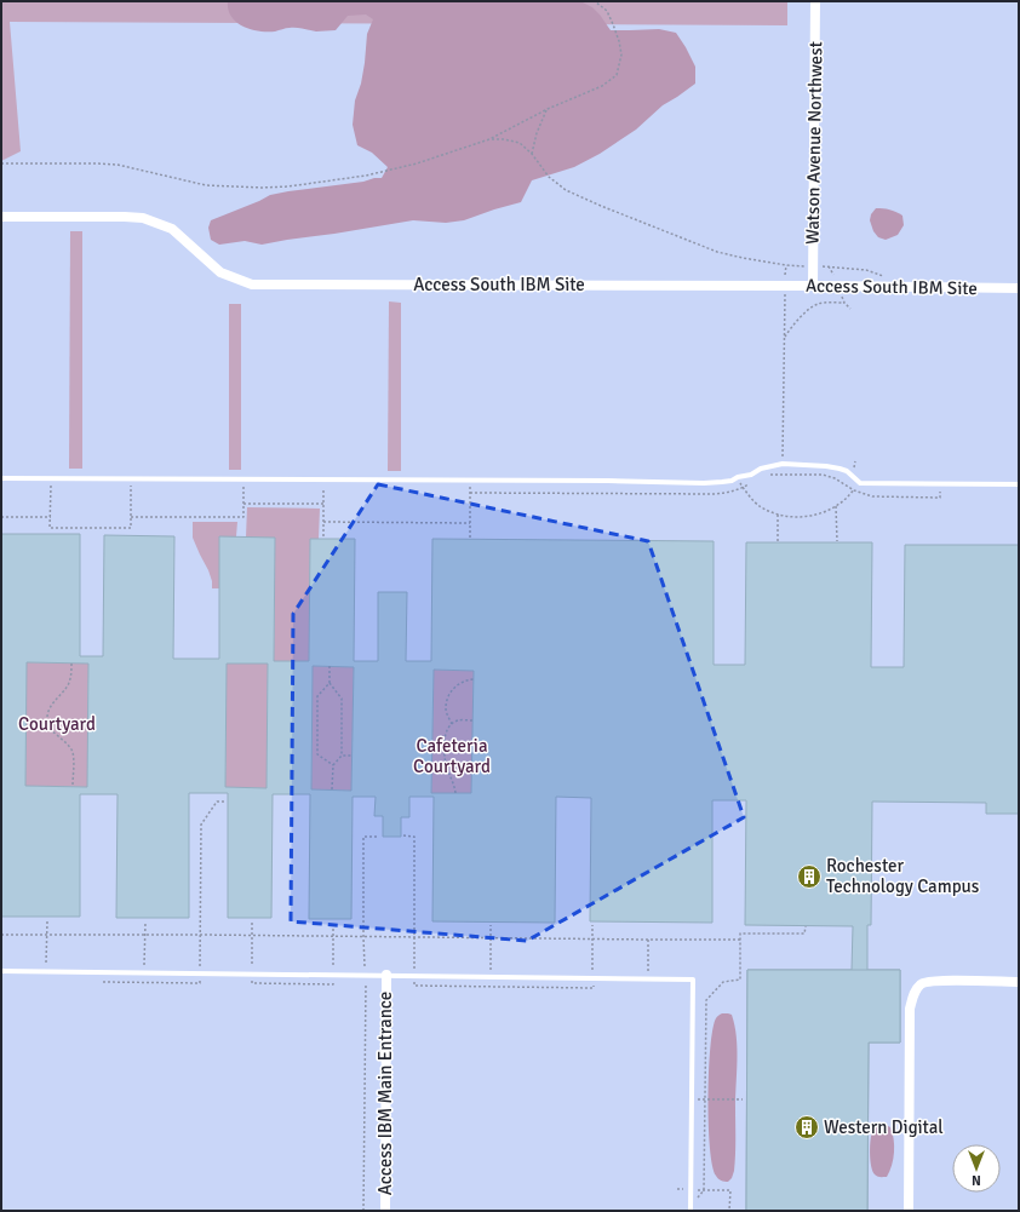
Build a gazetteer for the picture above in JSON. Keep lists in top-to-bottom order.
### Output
{
  "streets": {
    "street": ["Watson Avenue Northwest", "Access South IBM Site", "Access IBM Main Entrance"]
  },
  "crossings": [
    ["Watson Avenue Northwest", "Access South IBM Site"]
  ],
  "parks": ["Courtyard", "Cafeteria Courtyard"],
  "places": {
    "building": ["Rochester Technology Campus", "Western Digital"]
  },
  "north": "bottom"
}
